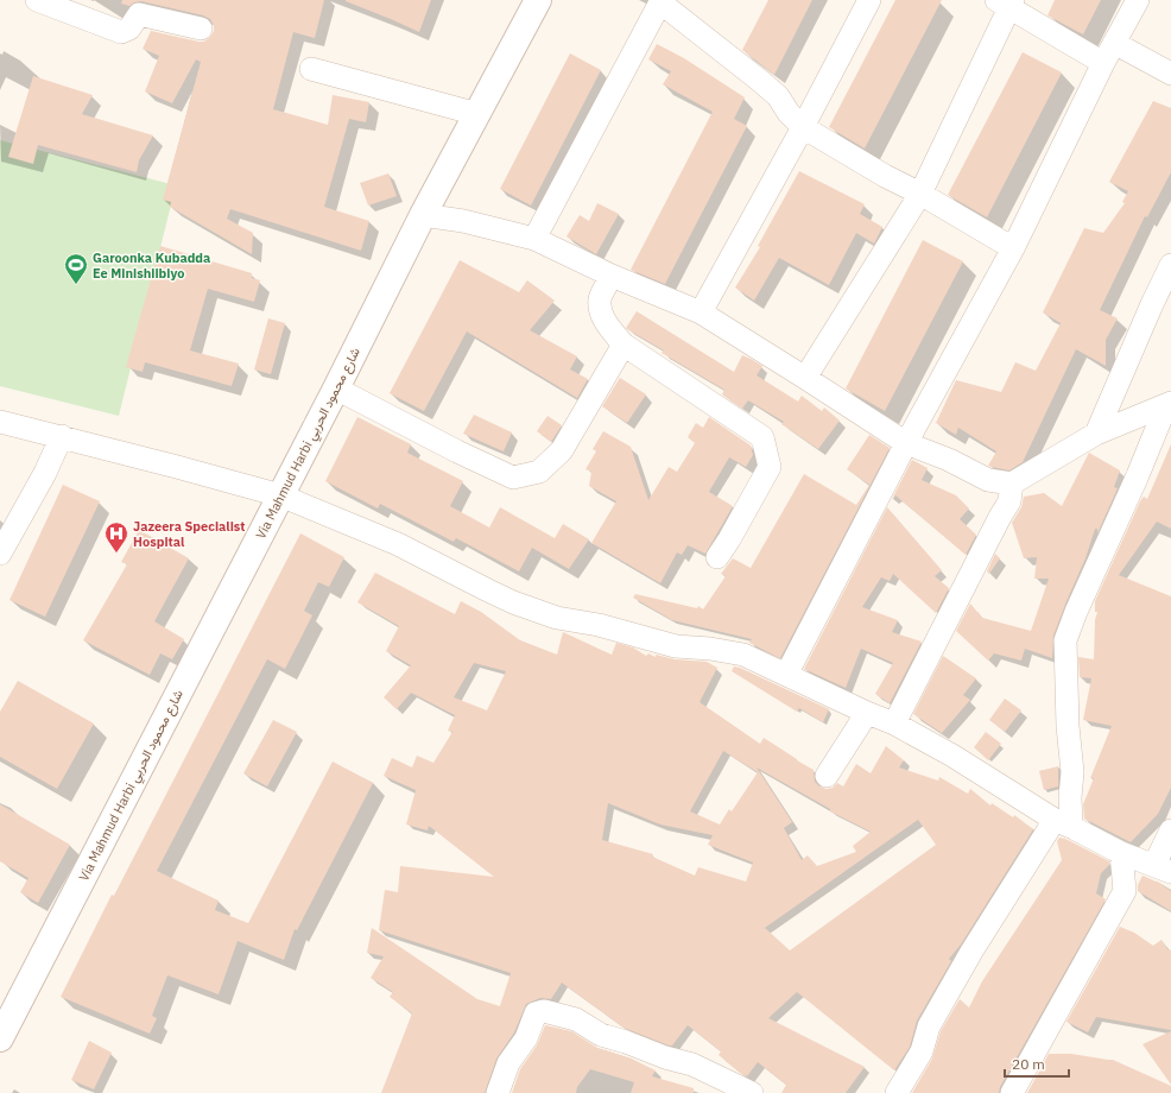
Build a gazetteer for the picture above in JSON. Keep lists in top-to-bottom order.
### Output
{
  "streets": {
    "street": ["Via Mahmud Harbi شارع محمود الحربي"]
  },
  "places": {
    "sports": ["Garoonka Kubadda Ee Minishiibiyo"],
    "hospital": ["Jazeera Specialist Hospital"]
  },
  "scale_bar": "20 m"
}
